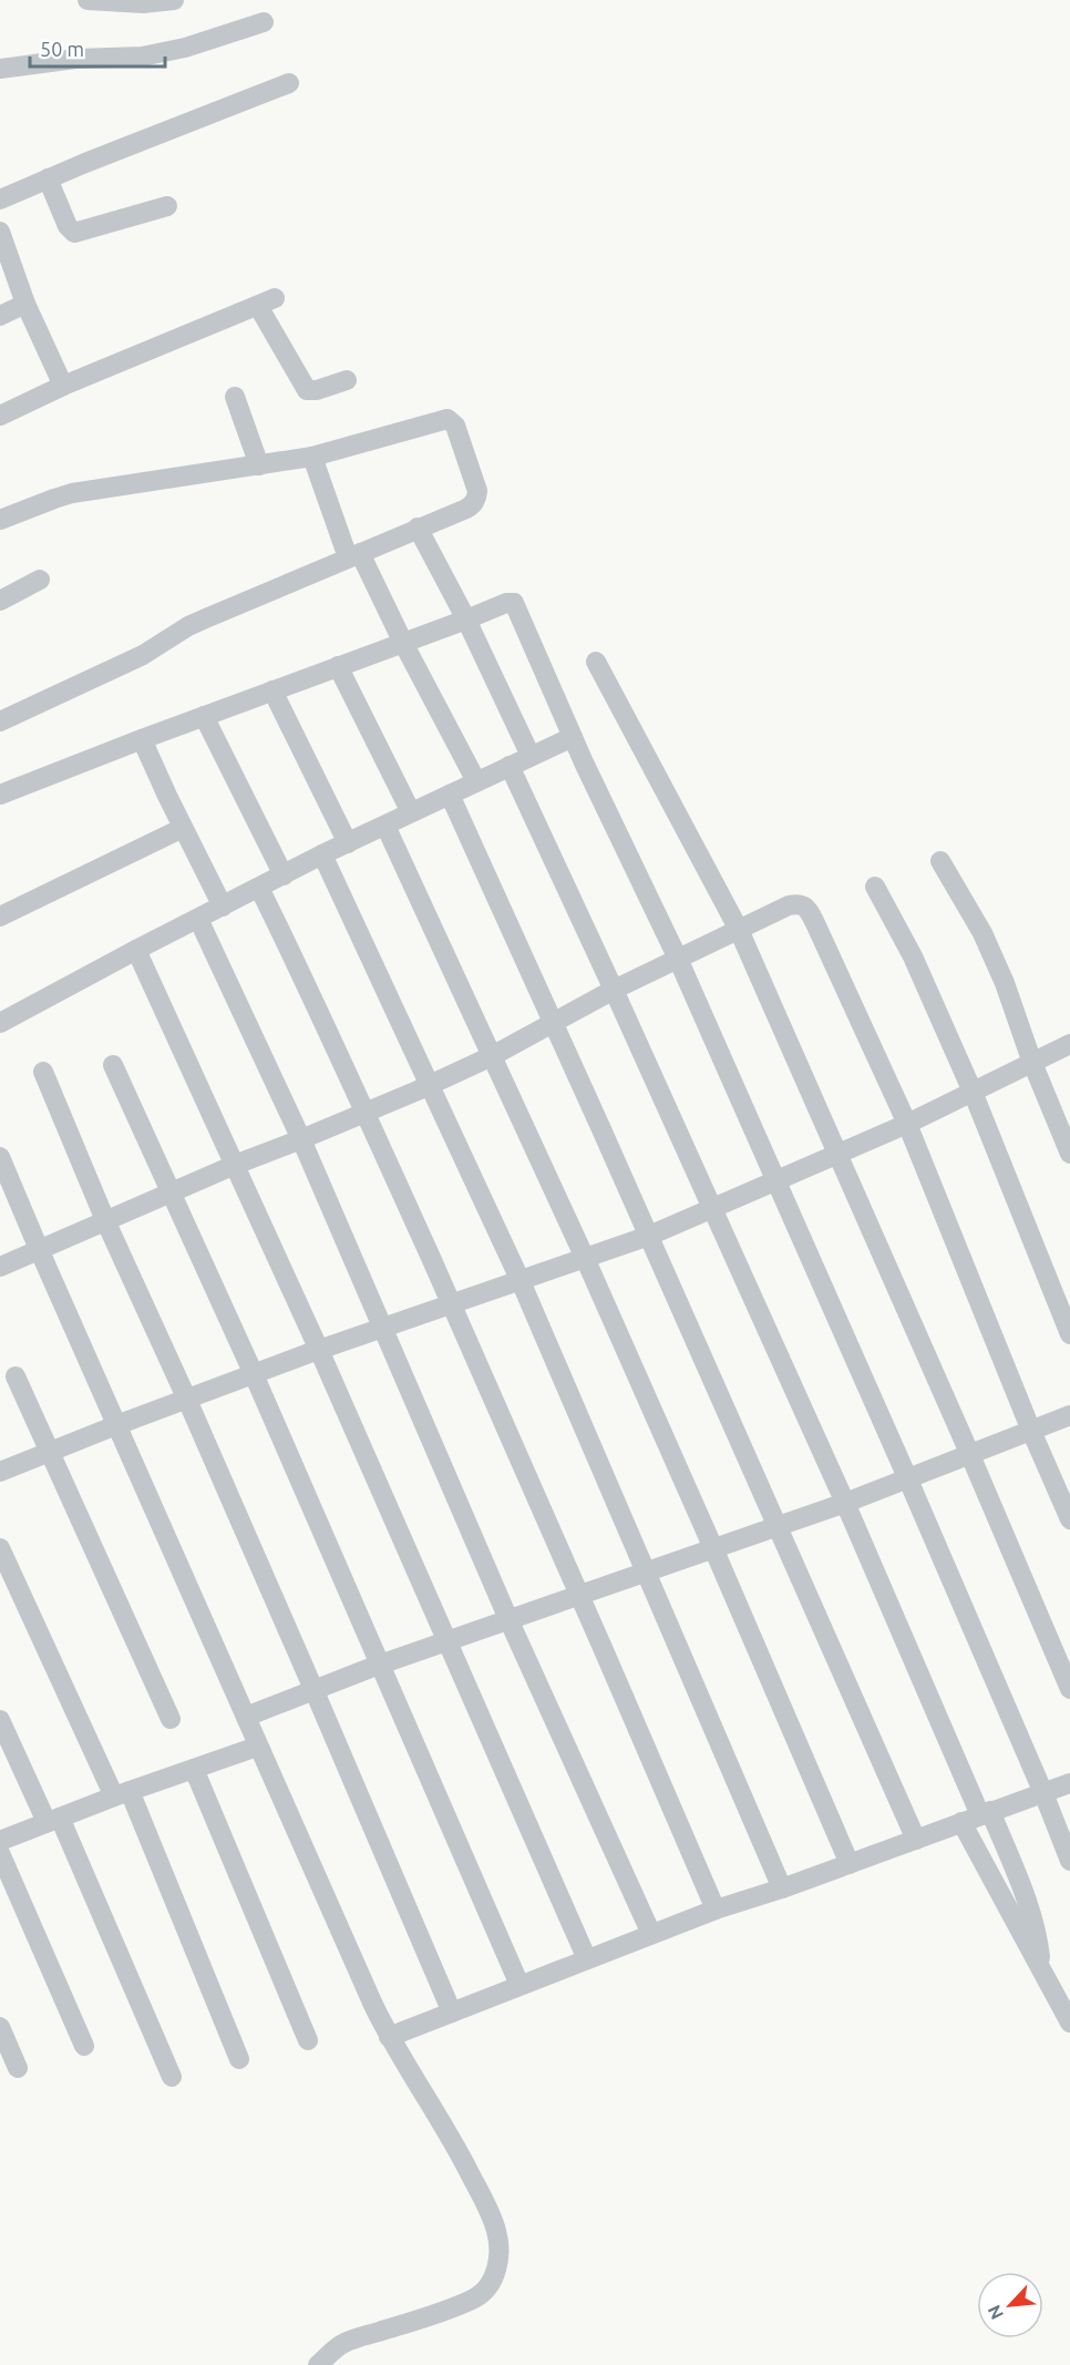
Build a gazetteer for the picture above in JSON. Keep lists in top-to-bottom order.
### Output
{
  "scale_bar": "50 m",
  "north": "bottom left"
}
